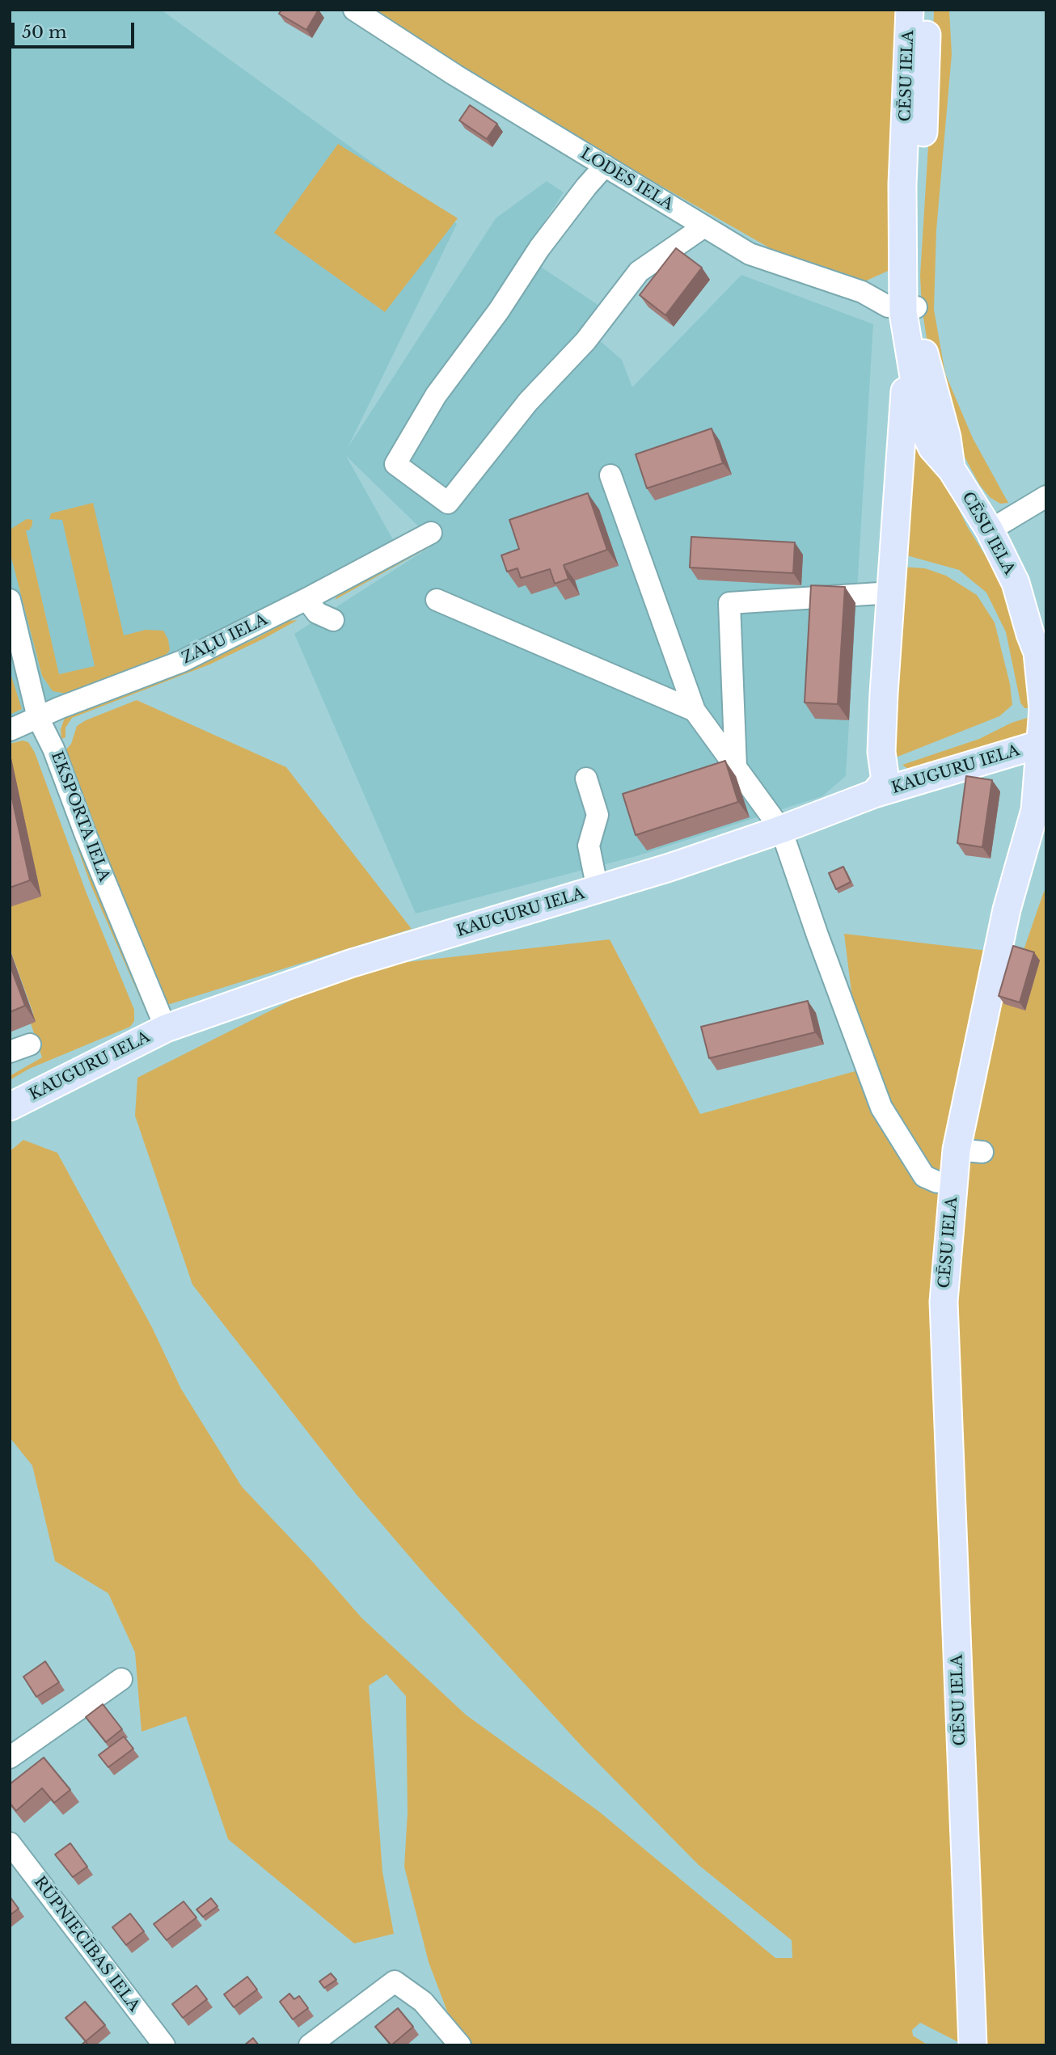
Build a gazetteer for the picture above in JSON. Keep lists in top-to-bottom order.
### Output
{
  "streets": {
    "main road": ["CĒSU IELA", "KAUGURU IELA"],
    "street": [
      "LODES IELA",
      "ZĀĻU IELA",
      "EKSPORTA IELA",
      "RŪPNIECĪBAS IELA"
    ]
  },
  "crossings": [
    ["CĒSU IELA", "LODES IELA"],
    ["CĒSU IELA", "KAUGURU IELA"],
    ["ZĀĻU IELA", "EKSPORTA IELA"],
    ["KAUGURU IELA", "EKSPORTA IELA"]
  ],
  "scale_bar": "50 m"
}
